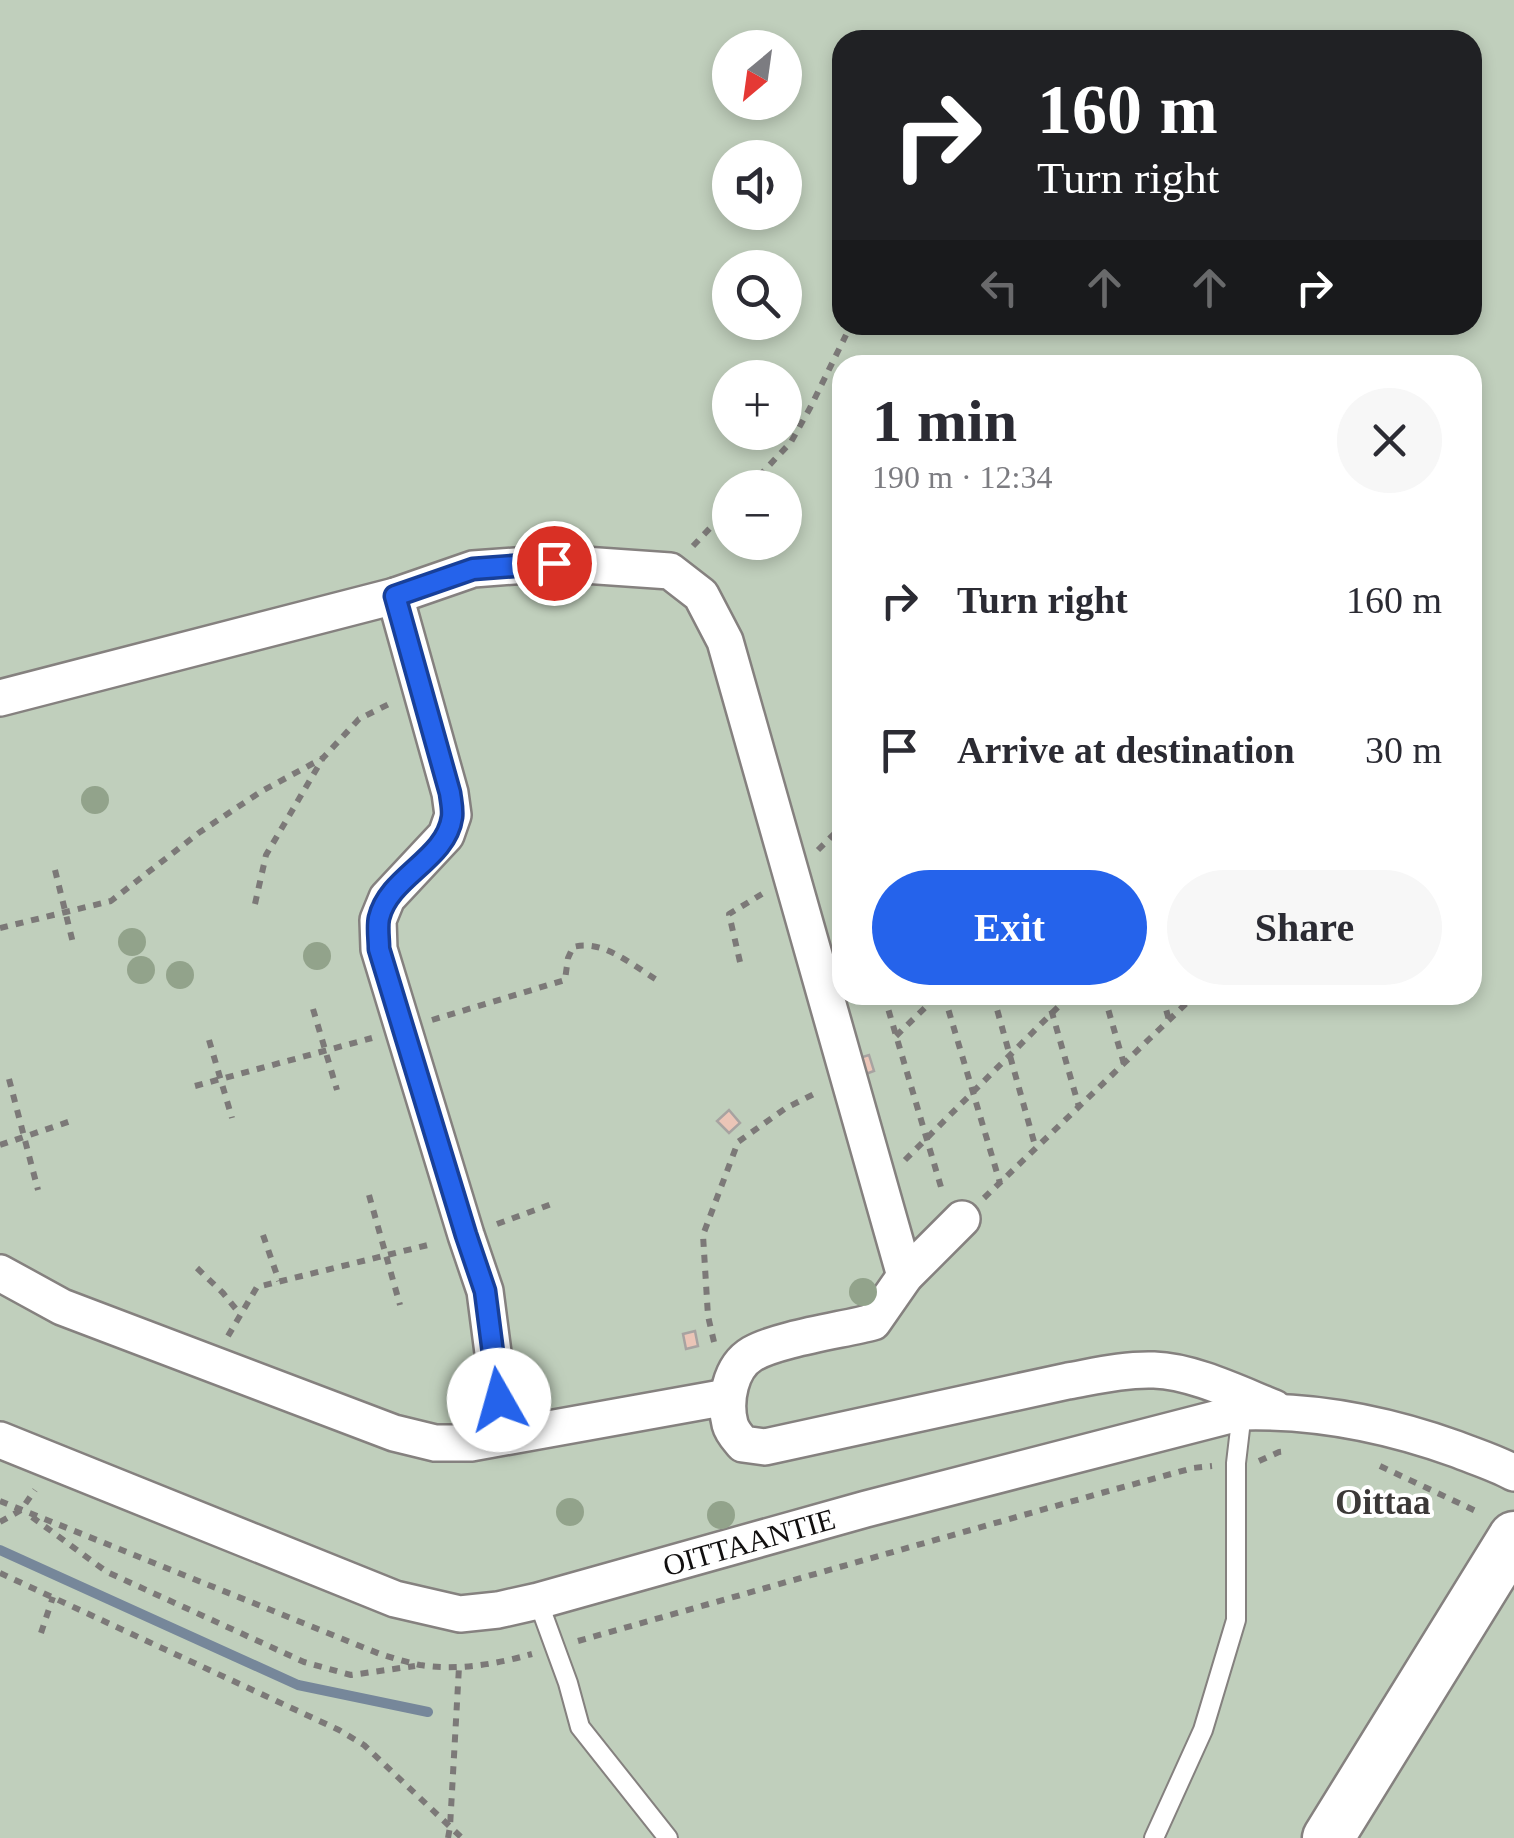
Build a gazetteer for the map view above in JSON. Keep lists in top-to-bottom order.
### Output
{
  "streets": {
    "street": ["OITTAANTIE"]
  },
  "districts": ["Oittaa"],
  "north": "bottom left",
  "page": {
    "map_buttons": ["+", "−"],
    "turn": ["160 m", "Turn right"],
    "heading": ["1 min", "190 m · 12:34"],
    "list": [
      {
        "name": "Turn right",
        "value": "160 m"
      },
      {
        "name": "Arrive at destination",
        "value": "30 m"
      }
    ],
    "buttons": ["Exit", "Share"]
  }
}
